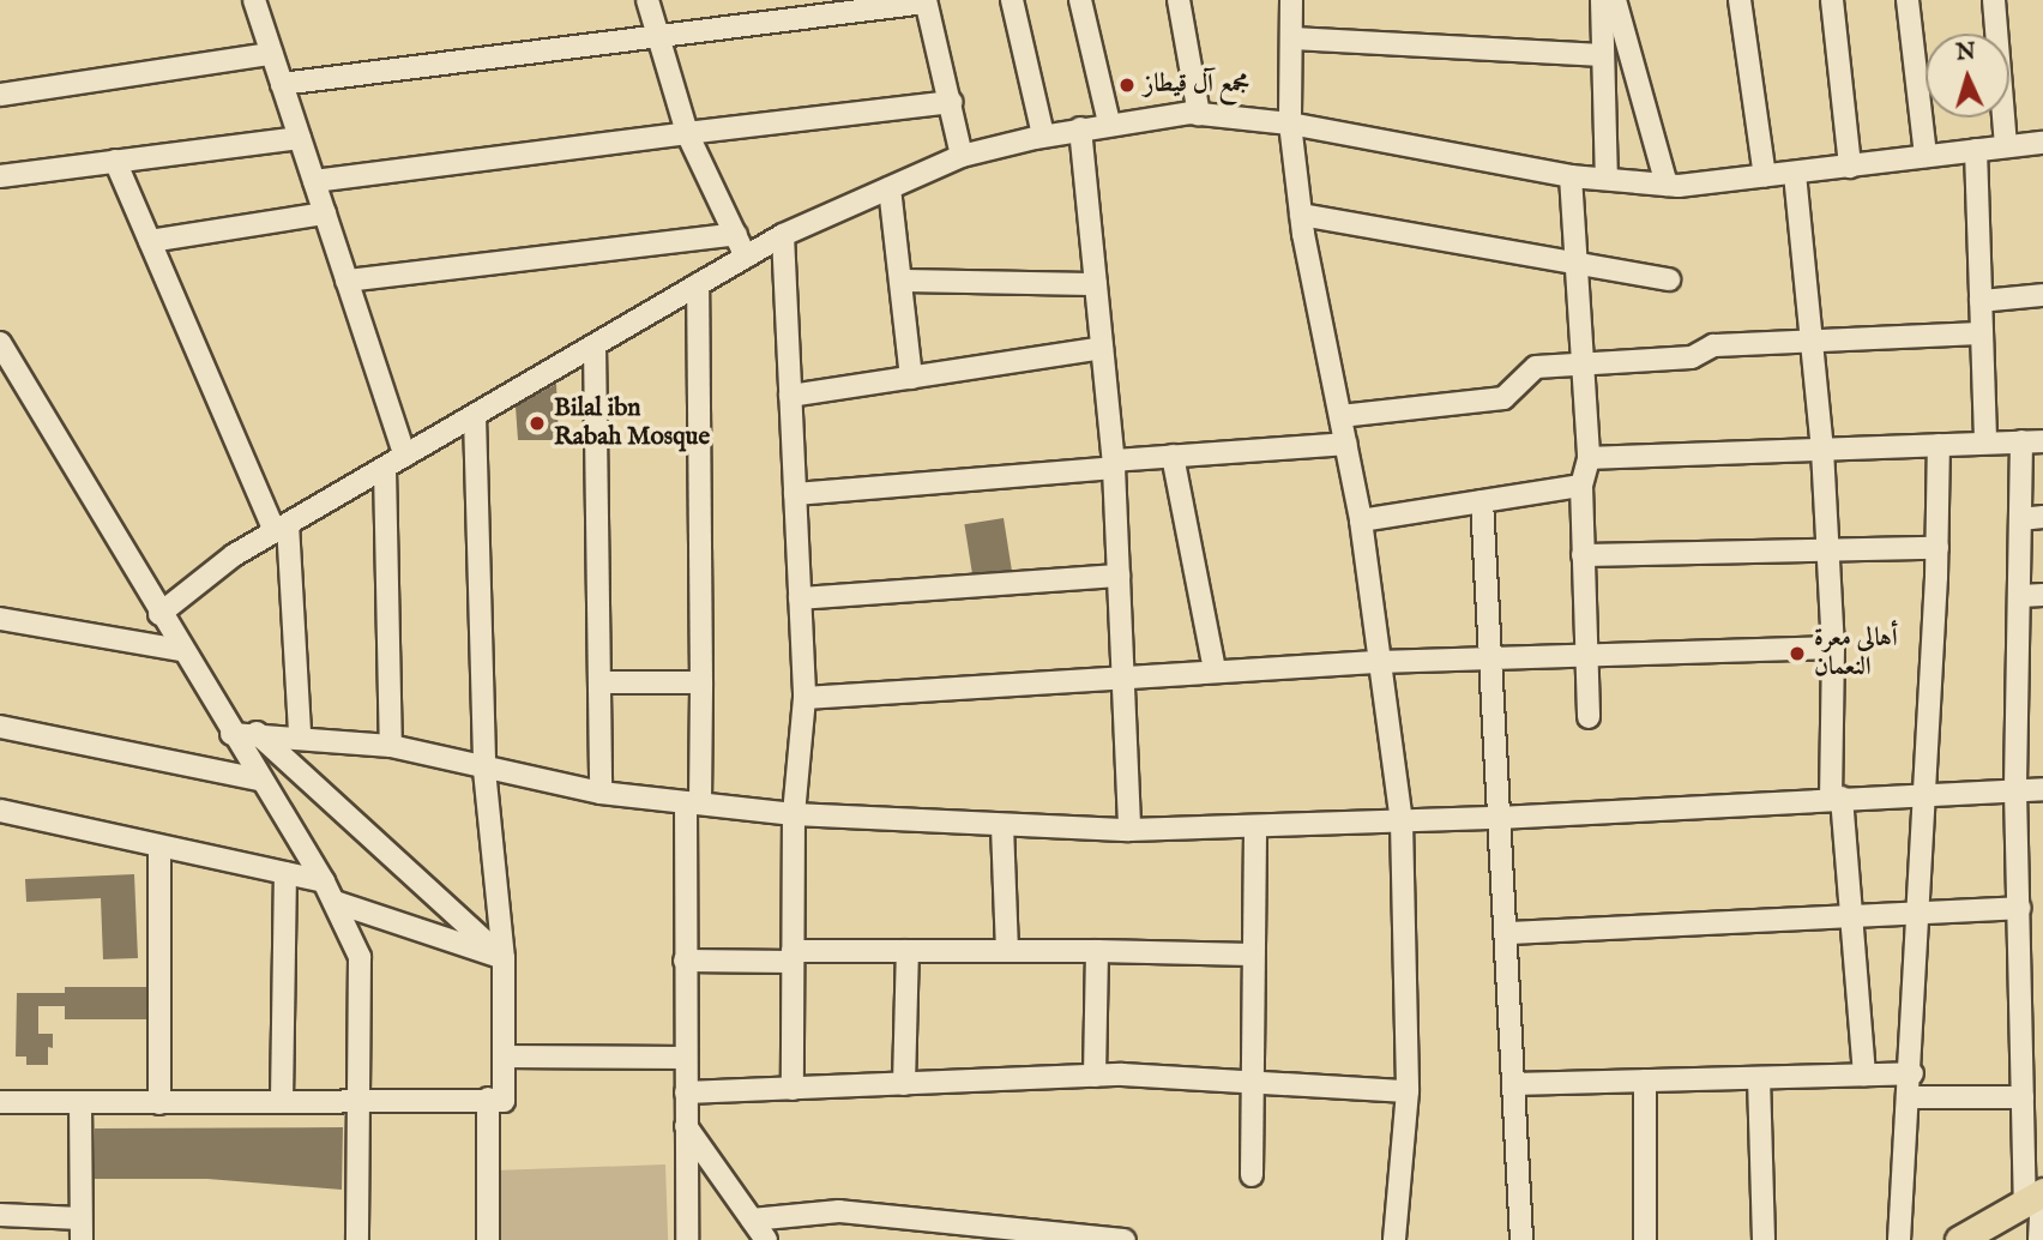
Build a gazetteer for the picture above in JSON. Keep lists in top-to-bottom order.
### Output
{
  "places": ["مجمع آل قيطاز", "Bilal ibn Rabah Mosque", "أهالي معرة النعمان"],
  "north": "top"
}
